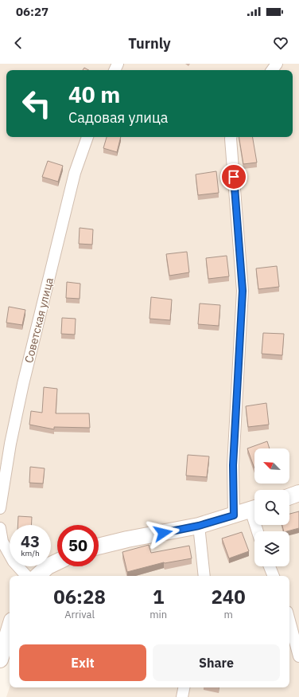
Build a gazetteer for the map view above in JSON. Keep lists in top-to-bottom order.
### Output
{
  "streets": {
    "street": ["Советская улица"]
  },
  "north": "top left",
  "page": {
    "status": "06:27",
    "header": "Turnly",
    "turn": ["40 m", "Садовая улица"],
    "speed": "43 km/h",
    "limit": "50",
    "eta": [
      "06:28",
      "Arrival",
      "1",
      "min",
      "240",
      "m"
    ],
    "buttons": ["Exit", "Share"]
  }
}
